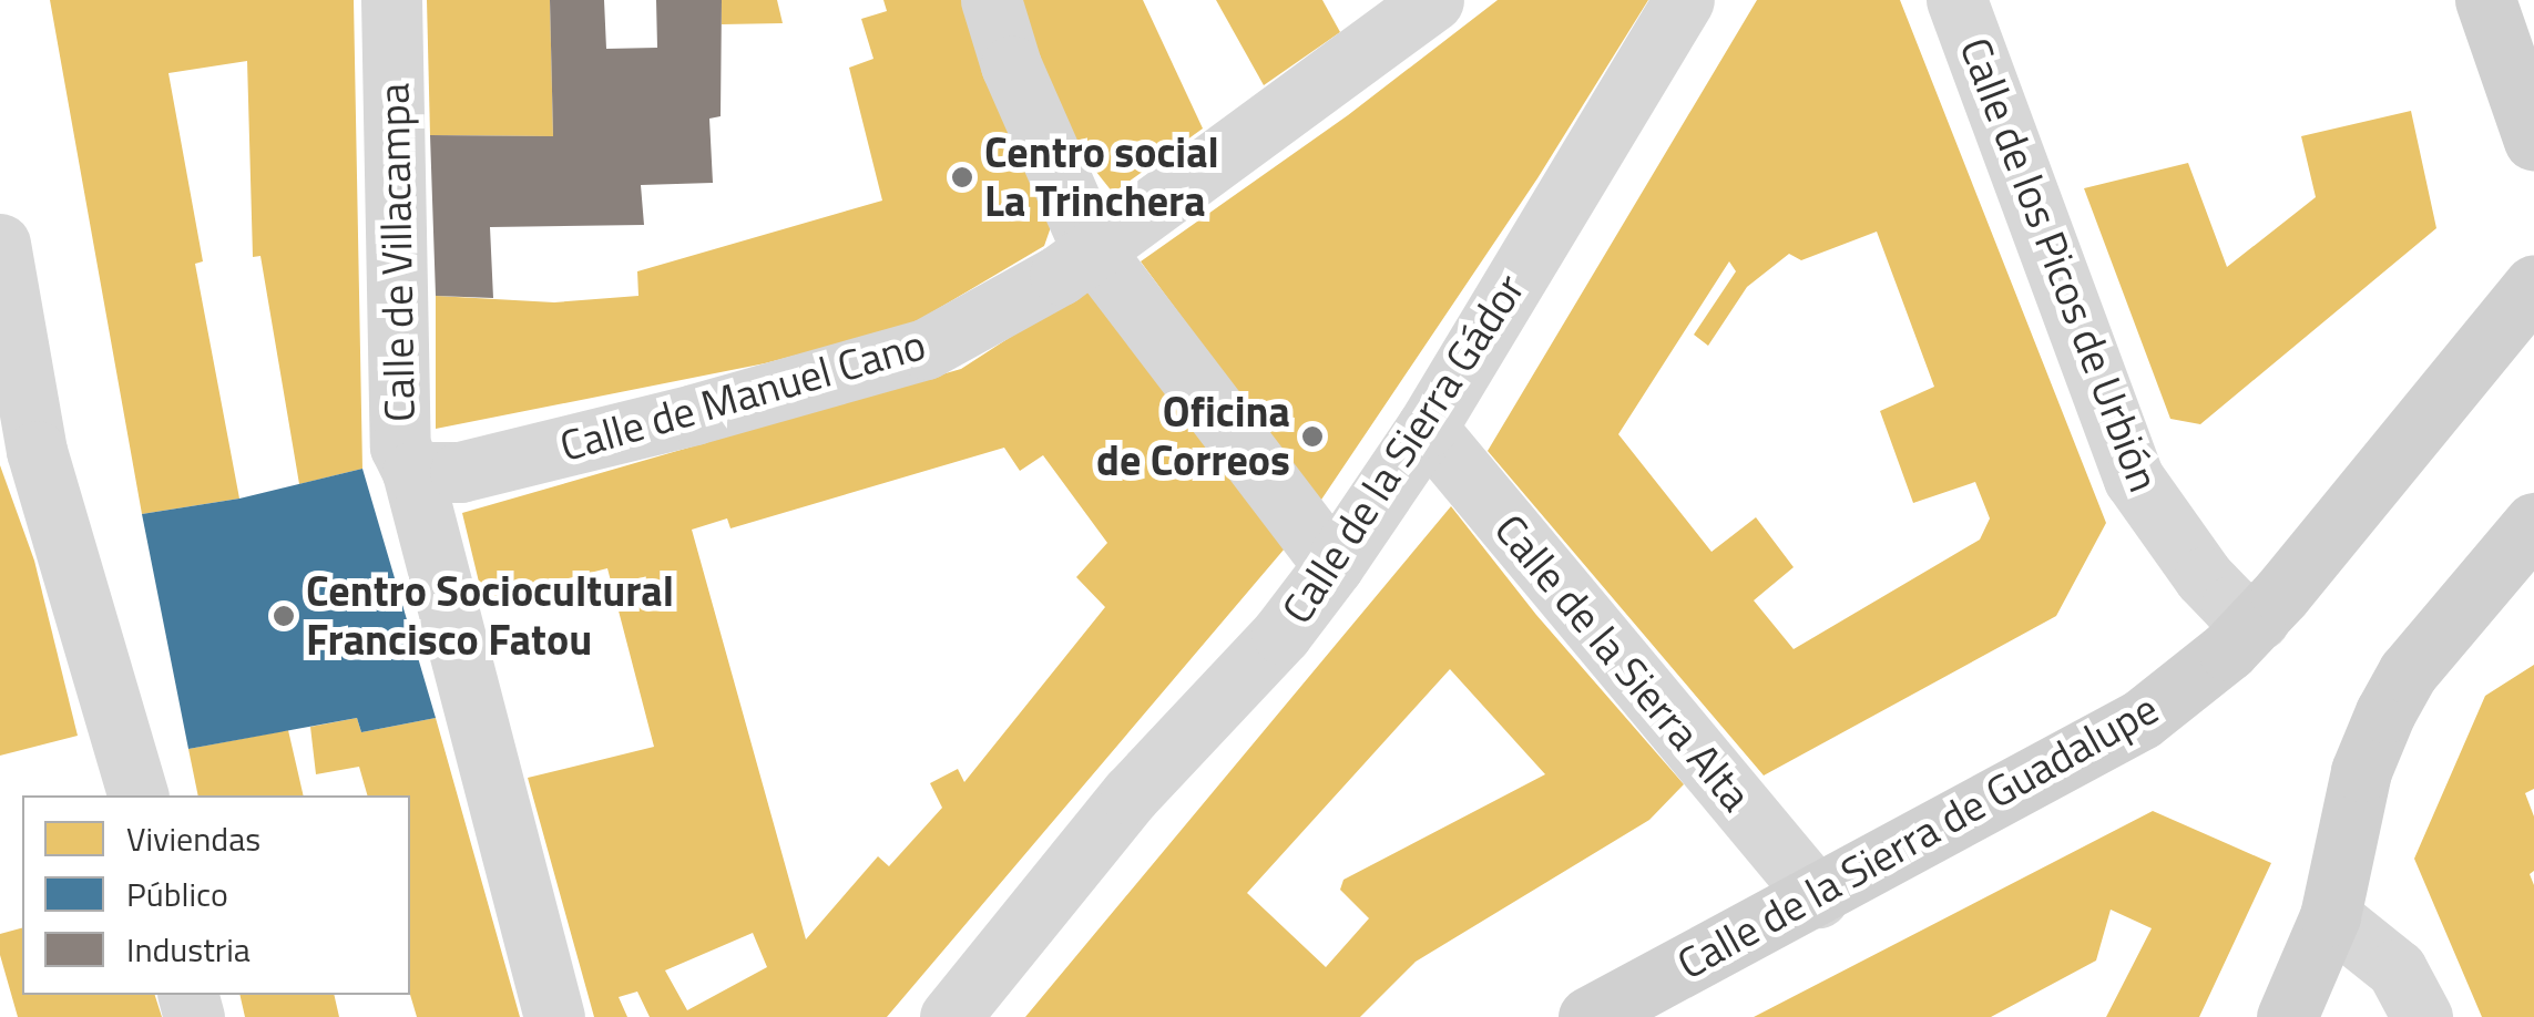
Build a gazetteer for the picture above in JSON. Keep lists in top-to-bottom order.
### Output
{
  "streets": {
    "street": [
      "Calle de Villacampa",
      "Calle de los Picos de Urbión",
      "Calle de Manuel Cano",
      "Calle de la Sierra Gádor",
      "Calle de la Sierra Alta",
      "Calle de la Sierra de Guadalupe"
    ]
  },
  "crossings": [
    ["Calle de Villacampa", "Calle de Manuel Cano"],
    ["Calle de los Picos de Urbión", "Calle de la Sierra de Guadalupe"],
    ["Calle de la Sierra Gádor", "Calle de la Sierra Alta"],
    ["Calle de la Sierra Alta", "Calle de la Sierra de Guadalupe"]
  ],
  "places": ["Centro social La Trinchera", "Oficina de Correos", "Centro Sociocultural Francisco Fatou"],
  "legend": ["Viviendas", "Público", "Industria"]
}
